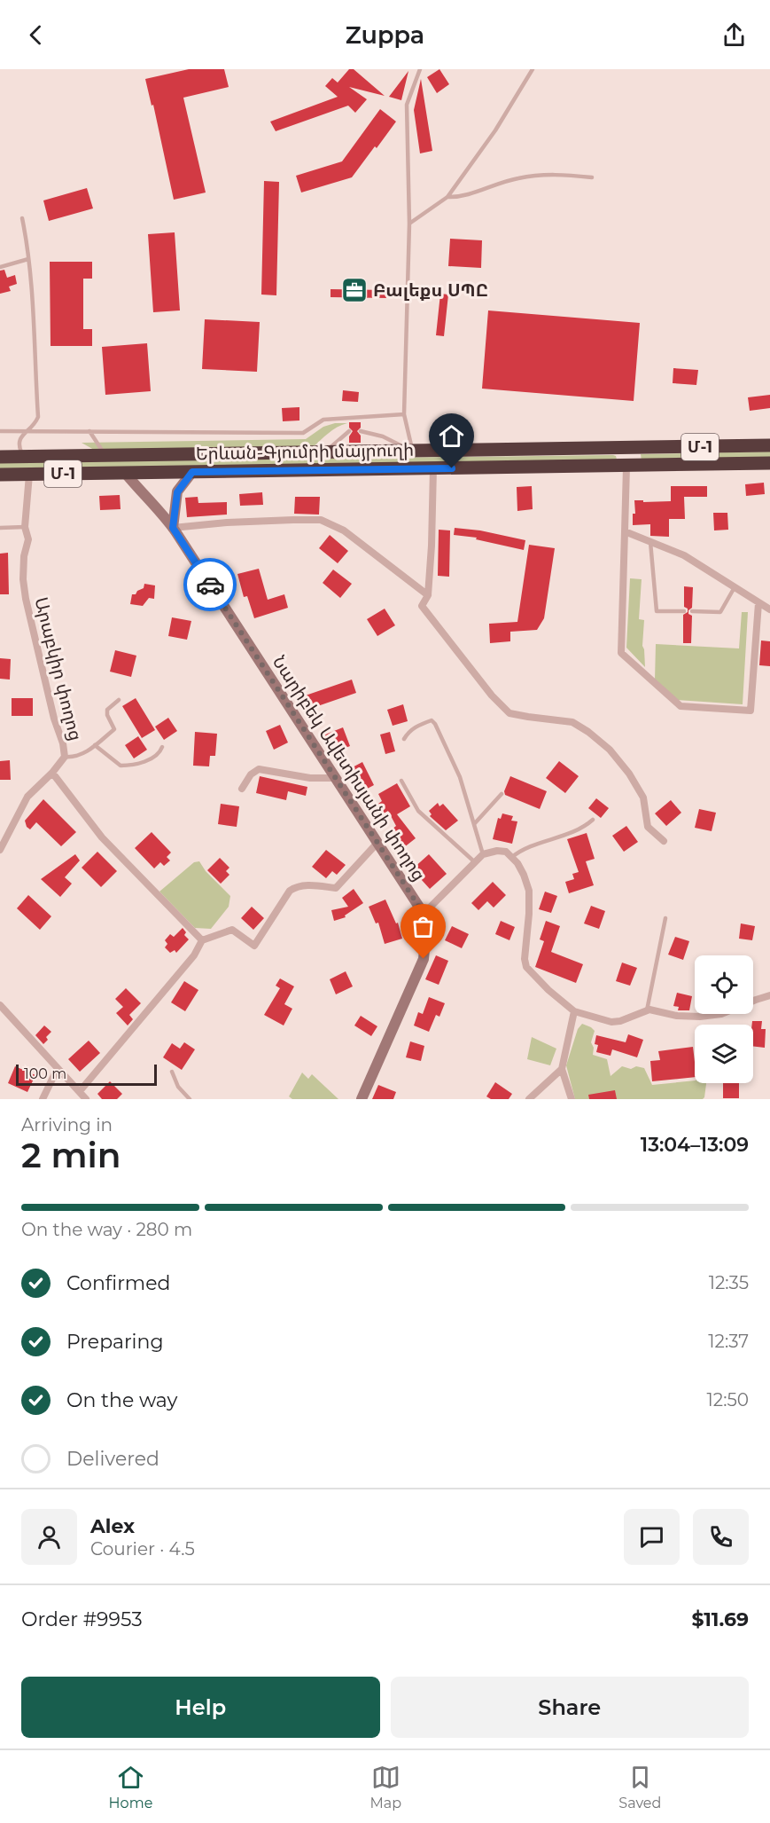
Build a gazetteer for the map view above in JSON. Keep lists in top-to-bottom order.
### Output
{
  "streets": {
    "highway": ["Մ-1", "Երևան-Գյումրի մայրուղի"],
    "street": ["Արաբկիր փողոց", "Նարիբեկ Ավետիսյանի փողոց"]
  },
  "crossings": [
    ["Երևան-Գյումրի մայրուղի", "Արաբկիր փողոց"],
    ["Երևան-Գյումրի մայրուղի", "Նարիբեկ Ավետիսյանի փողոց"]
  ],
  "places": {
    "office": ["Բալեքս ՍՊԸ"]
  },
  "scale_bar": "100 m",
  "page": {
    "header": "Zuppa",
    "scale": "100 m",
    "heading": ["2 min", "Arriving in", "13:04–13:09"],
    "panel": [
      "Alex",
      "Courier · 4.5",
      "Order #9953",
      "$11.69"
    ],
    "bar": "On the way · 280 m",
    "list": [
      ["Confirmed", "12:35"],
      ["Preparing", "12:37"],
      ["On the way", "12:50"],
      "Delivered"
    ],
    "buttons": ["Help", "Share"],
    "tabs": ["Home", "Map", "Saved"]
  }
}
